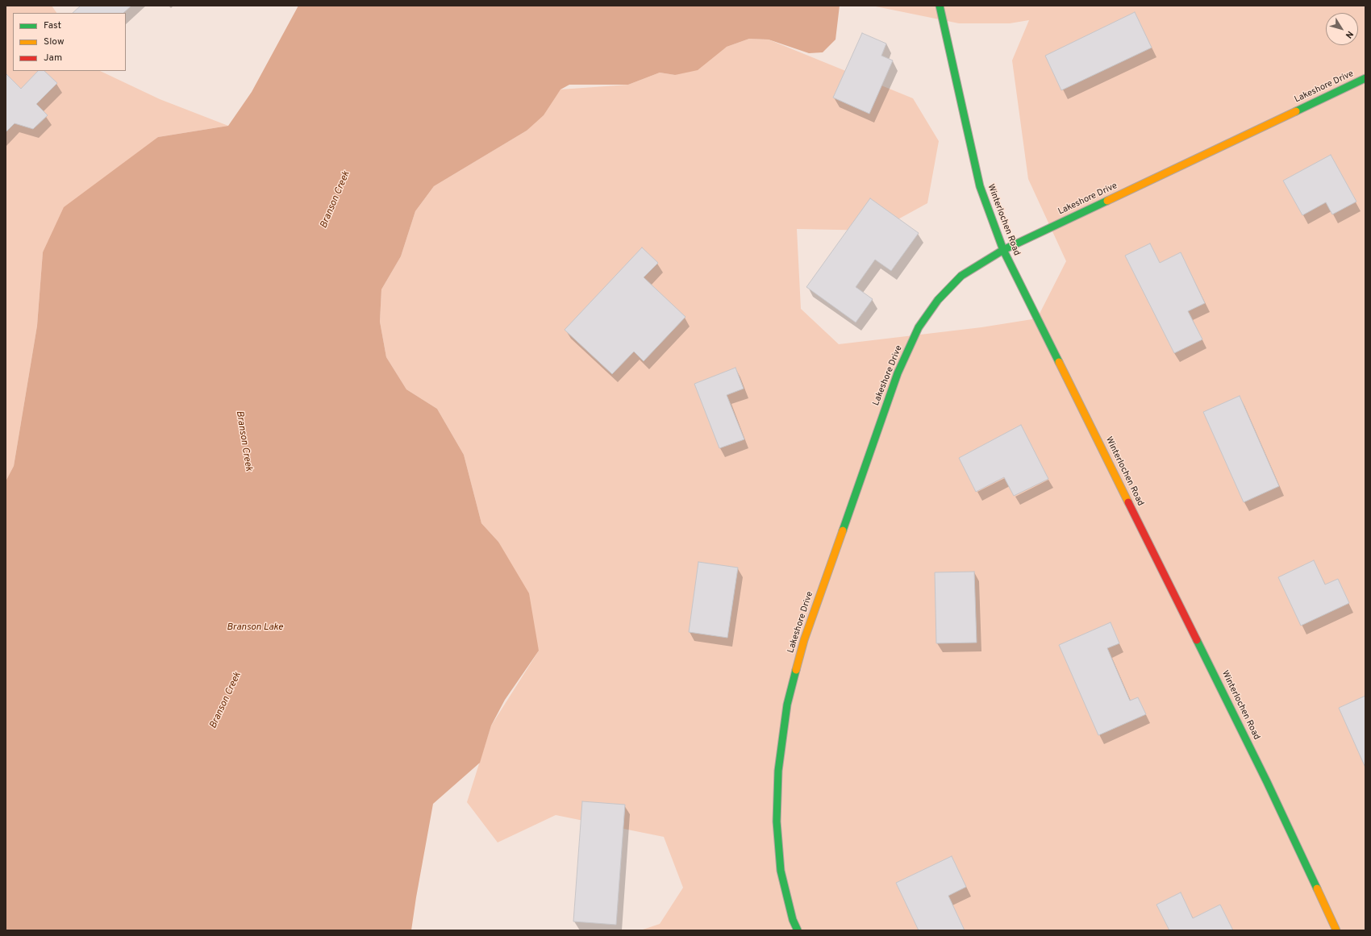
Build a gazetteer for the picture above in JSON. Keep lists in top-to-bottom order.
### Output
{
  "streets": {
    "street": ["Lakeshore Drive", "Winterlochen Road"]
  },
  "crossings": [
    ["Lakeshore Drive", "Winterlochen Road"]
  ],
  "water": ["Branson Creek", "Branson Lake"],
  "legend": ["Fast", "Slow", "Jam"],
  "north": "bottom right"
}
